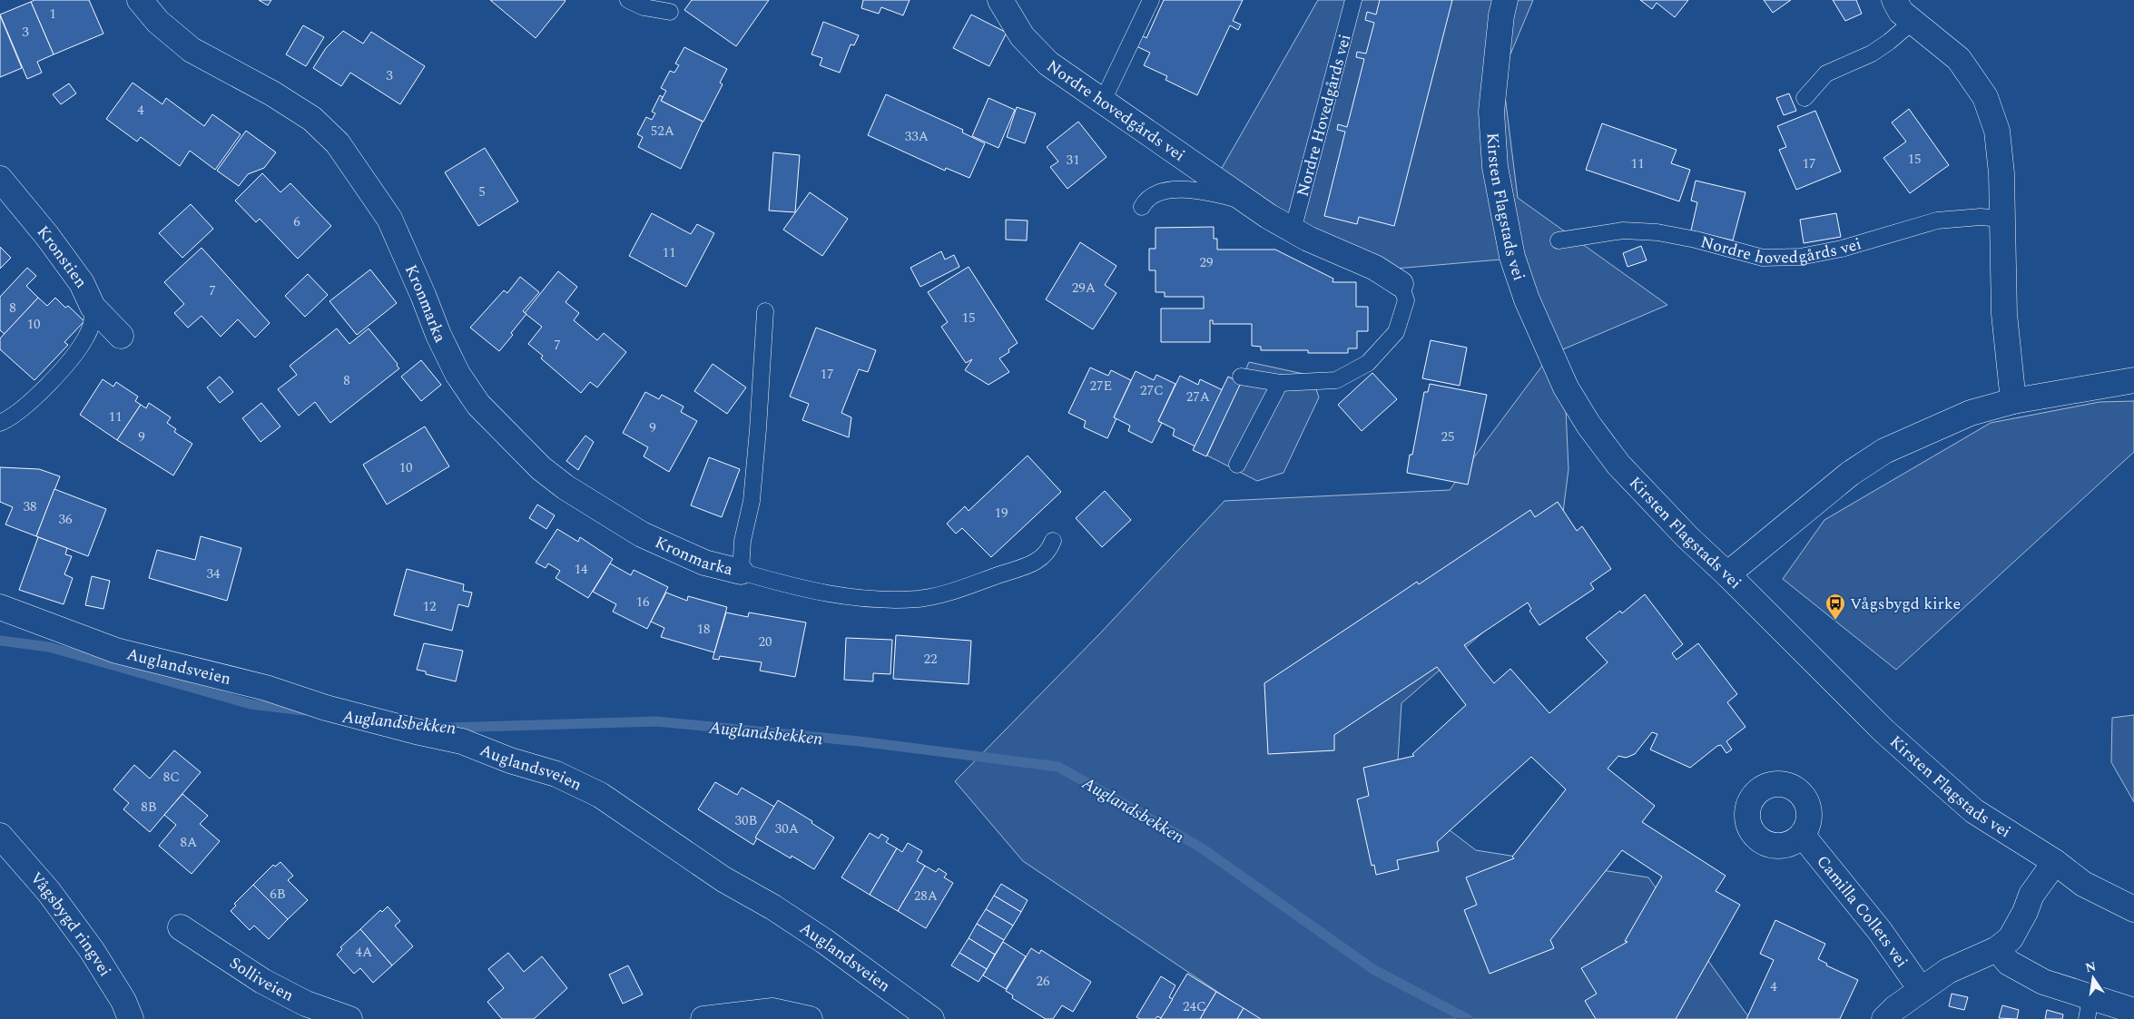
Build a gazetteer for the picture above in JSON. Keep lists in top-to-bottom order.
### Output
{
  "streets": {
    "street": [
      "Nordre hovedgårds vei",
      "Kirsten Flagstads vei",
      "Kronstien",
      "Kronmarka",
      "Auglandsveien",
      "Camilla Collets vei",
      "Vågsbygd ringvei",
      "Solliveien"
    ],
    "lane": ["Nordre Hovedgårds vei"]
  },
  "crossings": [
    ["Nordre hovedgårds vei", "Nordre Hovedgårds vei"]
  ],
  "water": ["Auglandsbekken"],
  "places": {
    "bus stop": ["Vågsbygd kirke"]
  },
  "house_numbers": [
    "1",
    "3",
    "3",
    "4",
    "52A",
    "33A",
    "15",
    "31",
    "11",
    "17",
    "5",
    "6",
    "11",
    "29",
    "29A",
    "7",
    "8",
    "15",
    "10",
    "7",
    "17",
    "8",
    "27E",
    "27C",
    "27A",
    "11",
    "9",
    "9",
    "25",
    "10",
    "38",
    "19",
    "36",
    "14",
    "34",
    "16",
    "12",
    "18",
    "20",
    "22",
    "8C",
    "8B",
    "30B",
    "30A",
    "8A",
    "6B",
    "28A",
    "4A",
    "26",
    "4",
    "24C"
  ],
  "north": "top"
}
